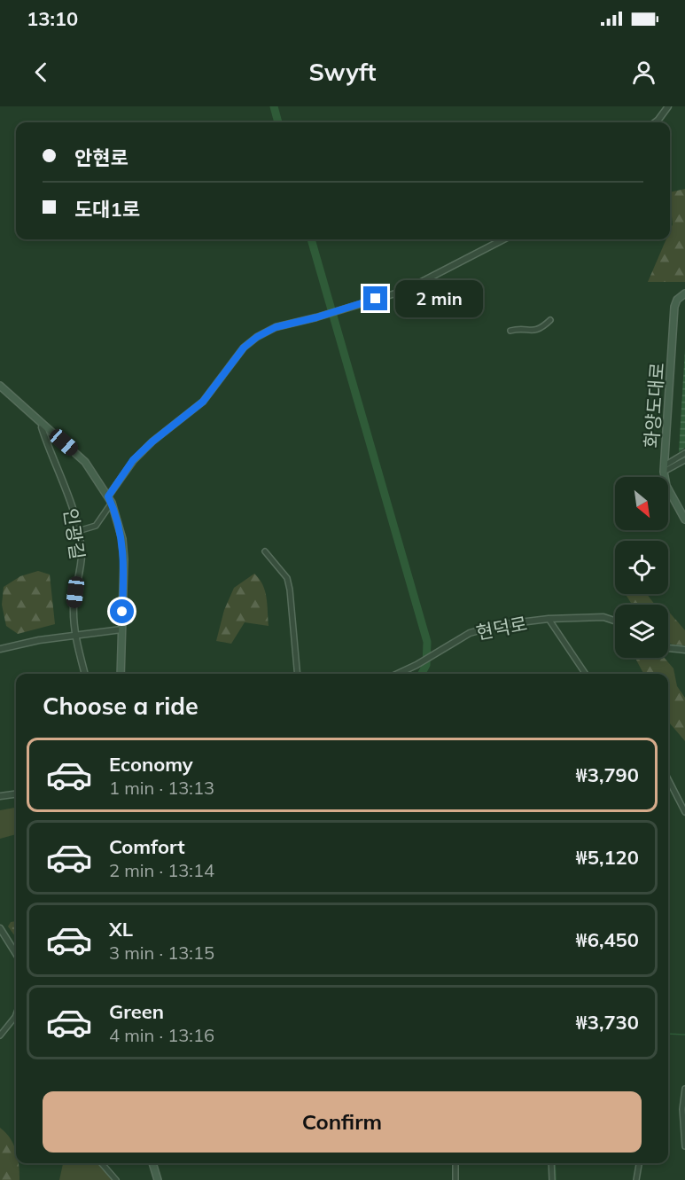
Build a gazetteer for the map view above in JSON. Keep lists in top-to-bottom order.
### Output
{
  "streets": {
    "main road": ["화양도대로"],
    "street": ["인광길", "현덕로"]
  },
  "north": "bottom right",
  "page": {
    "status": "13:10",
    "header": "Swyft",
    "banner": ["안현로", "도대1로"],
    "bubble": "2 min",
    "heading": "Choose a ride",
    "list": [
      {
        "name": "Economy",
        "note": "1 min · 13:13",
        "value": "₩3,790"
      },
      {
        "name": "Comfort",
        "note": "2 min · 13:14",
        "value": "₩5,120"
      },
      {
        "name": "XL",
        "note": "3 min · 13:15",
        "value": "₩6,450"
      },
      {
        "name": "Green",
        "note": "4 min · 13:16",
        "value": "₩3,730"
      }
    ],
    "buttons": "Confirm"
  }
}
